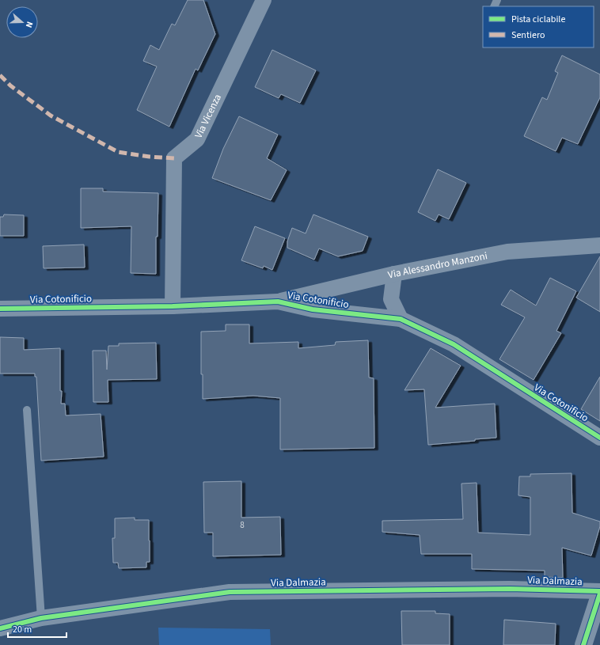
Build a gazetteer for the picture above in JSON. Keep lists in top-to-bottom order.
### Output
{
  "streets": {
    "street": [
      "Via Vicenza",
      "Via Alessandro Manzoni",
      "Via Cotonificio",
      "Via Dalmazia"
    ]
  },
  "crossings": [
    ["Via Vicenza", "Via Cotonificio"],
    ["Via Alessandro Manzoni", "Via Cotonificio"]
  ],
  "house_numbers": ["8"],
  "legend": ["Pista ciclabile", "Sentiero"],
  "scale_bar": "20 m",
  "north": "right"
}
